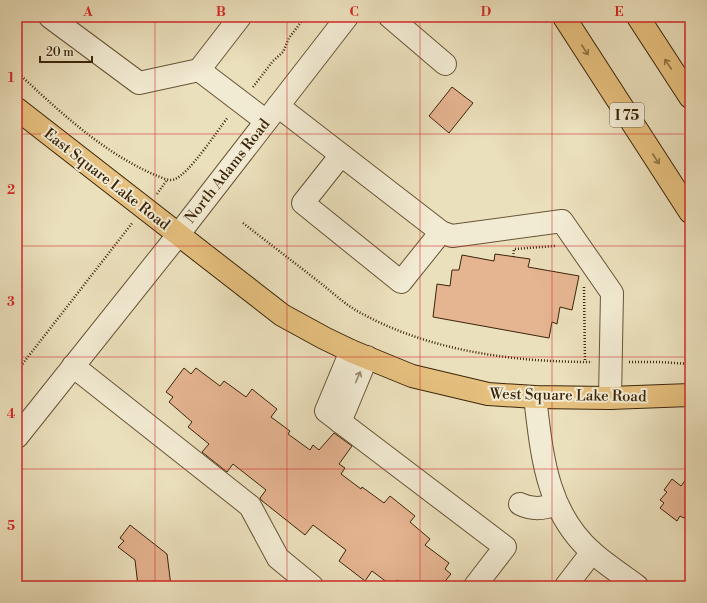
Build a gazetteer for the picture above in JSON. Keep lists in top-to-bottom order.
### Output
{
  "streets": {
    "main road": ["I 75", "East Square Lake Road", "West Square Lake Road"],
    "street": ["North Adams Road"]
  },
  "crossings": [
    ["North Adams Road", "East Square Lake Road"],
    ["North Adams Road", "West Square Lake Road"],
    ["East Square Lake Road", "West Square Lake Road"]
  ],
  "scale_bar": "20 m",
  "grid": {
    "columns": [
      "A",
      "B",
      "C",
      "D",
      "E"
    ],
    "rows": [
      "1",
      "2",
      "3",
      "4",
      "5"
    ]
  }
}
